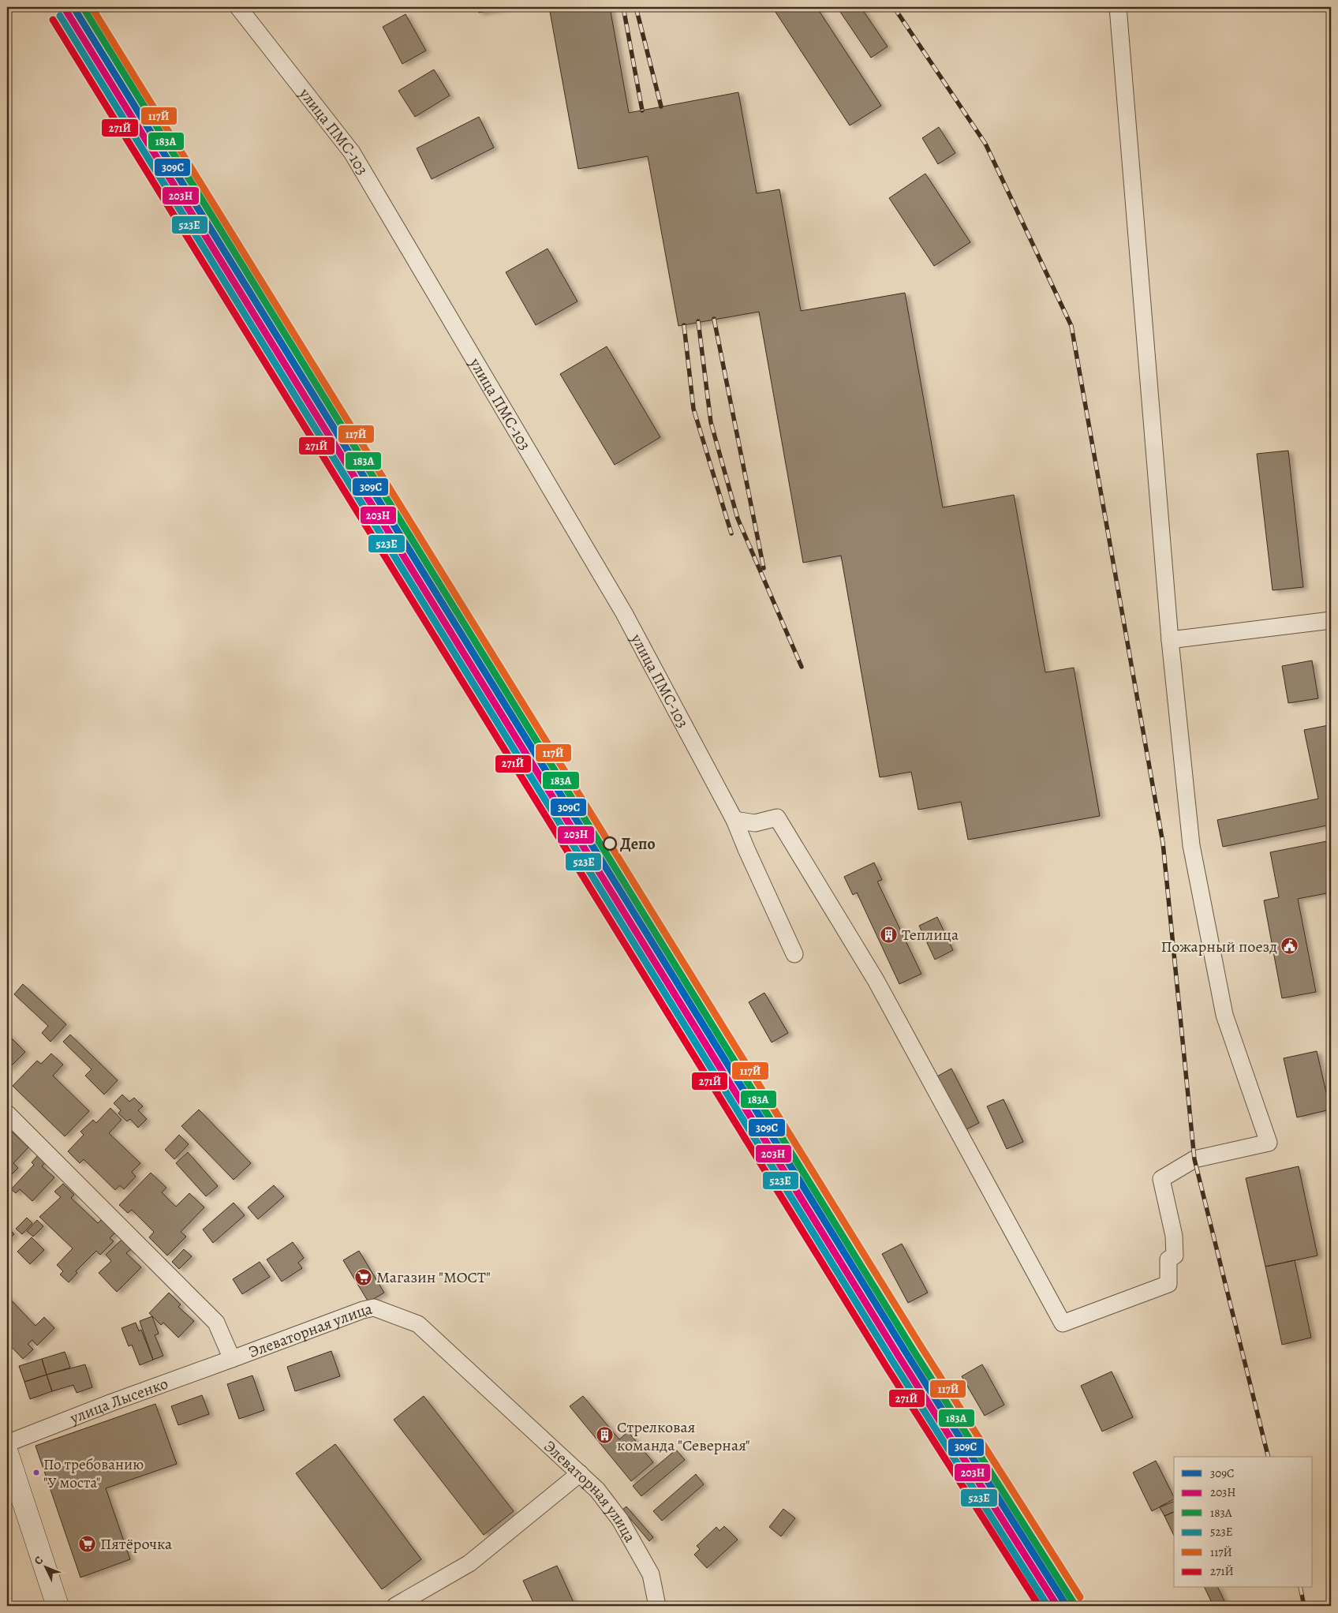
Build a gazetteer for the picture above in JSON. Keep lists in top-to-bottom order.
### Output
{
  "streets": {
    "street": ["улица ПМС-103", "Элеваторная улица", "улица Лысенко"]
  },
  "crossings": [
    ["Элеваторная улица", "улица Лысенко"]
  ],
  "places": {
    "other": ["Депо", "По требованию \"У моста\""],
    "building": ["Теплица", "Стрелковая команда \"Северная\""],
    "public building": ["Пожарный поезд"],
    "supermarket": ["Магазин \"МОСТ\"", "Пятёрочка"]
  },
  "lines": [
    "transit line 309С",
    "transit line 183А",
    "transit line 117Й",
    "transit line 203Н",
    "transit line 523Е",
    "transit line 271Й"
  ],
  "legend": [
    "309С",
    "203Н",
    "183А",
    "523Е",
    "117Й",
    "271Й"
  ],
  "north": "top left"
}
